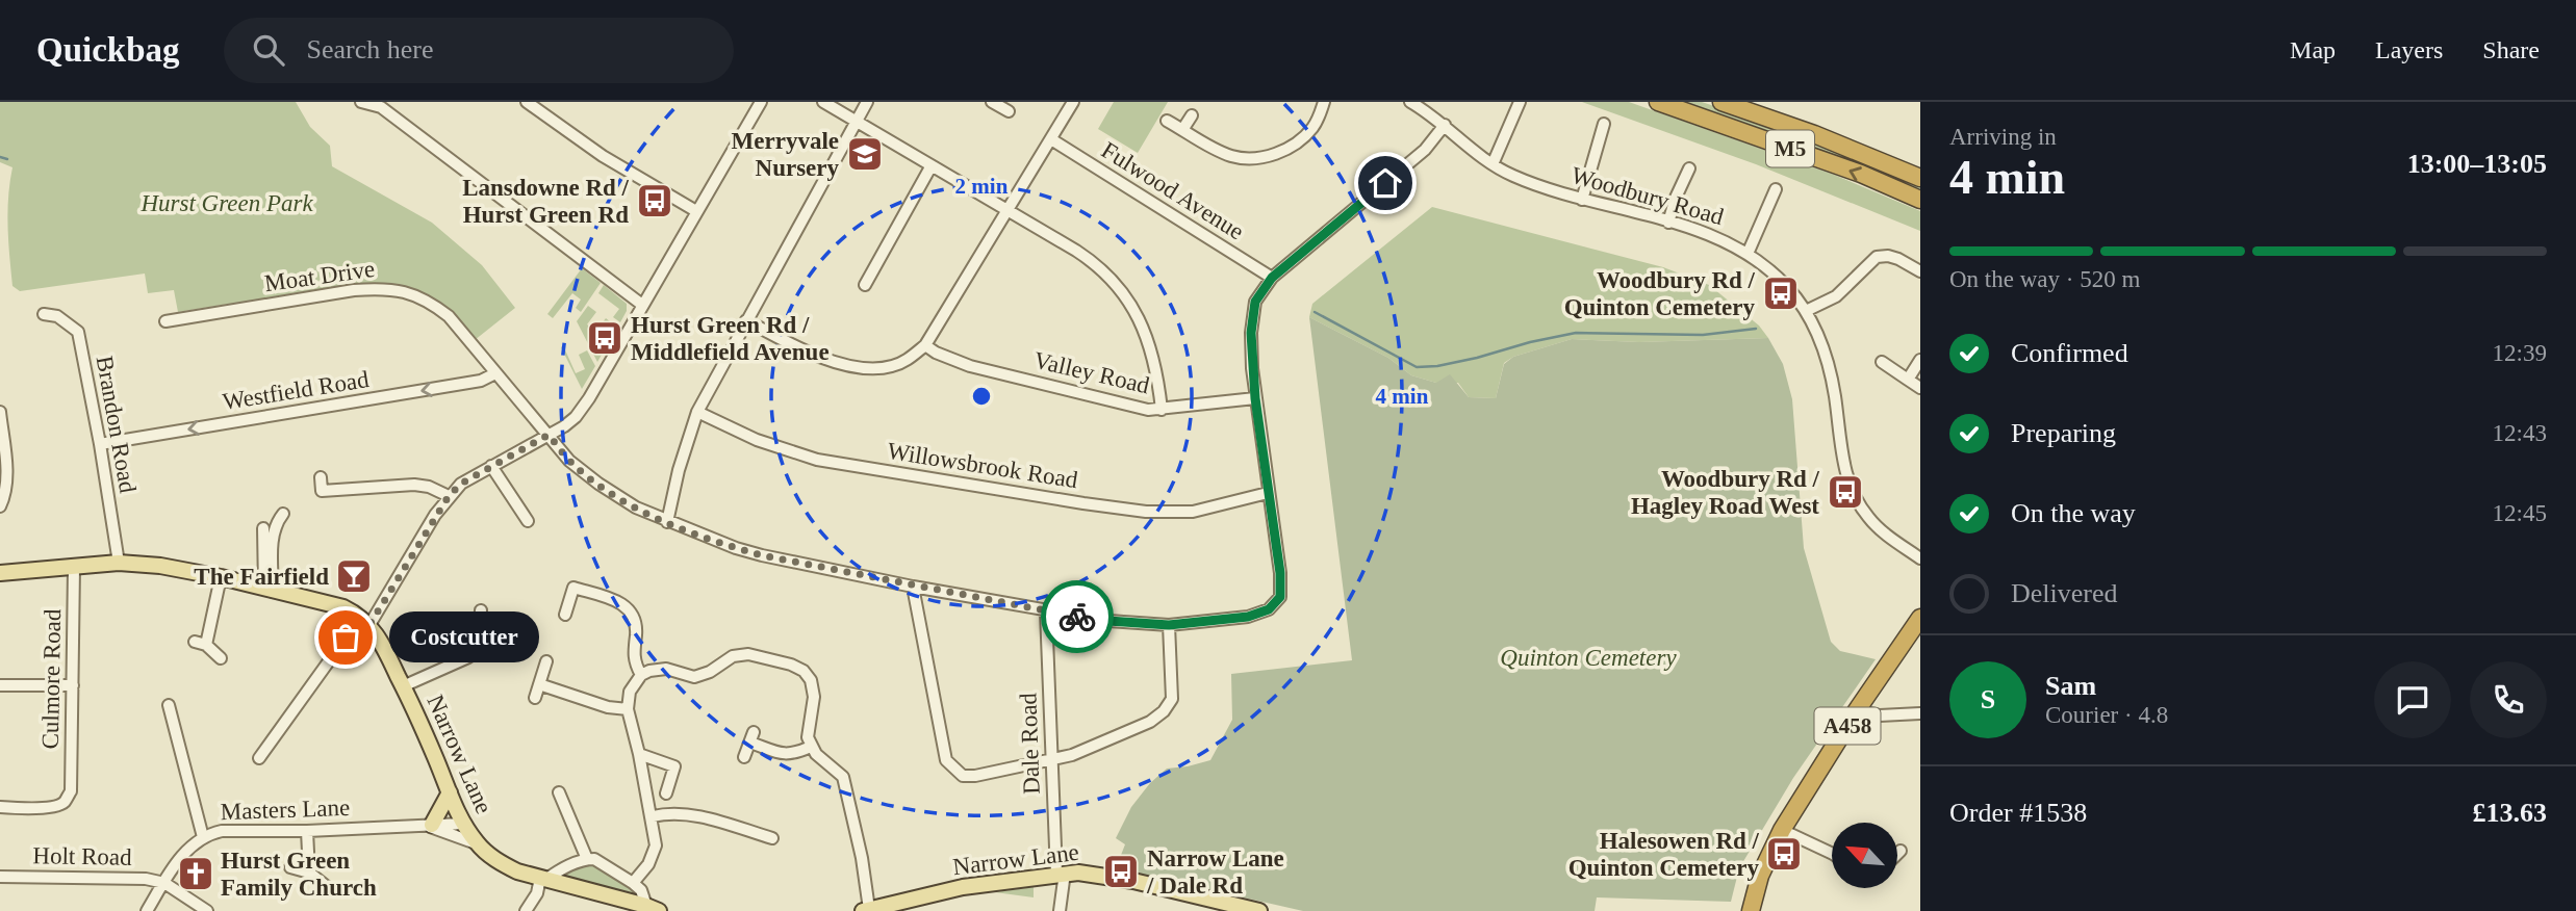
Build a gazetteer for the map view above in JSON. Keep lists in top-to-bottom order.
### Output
{
  "streets": {
    "highway": ["M5", "A458"],
    "main road": ["Narrow Lane"],
    "street": [
      "Fulwood Avenue",
      "Woodbury Road",
      "Moat Drive",
      "Valley Road",
      "Westfield Road",
      "Brandon Road",
      "Willowsbrook Road",
      "Culmore Road",
      "Dale Road",
      "Masters Lane",
      "Holt Road"
    ]
  },
  "crossings": [
    ["Moat Drive", "Westfield Road"],
    ["Moat Drive", "Willowsbrook Road"],
    ["Moat Drive", "Dale Road"],
    ["Westfield Road", "Brandon Road"],
    ["Dale Road", "Narrow Lane"],
    ["Narrow Lane", "Masters Lane"],
    ["Masters Lane", "Holt Road"]
  ],
  "one_way": ["Westfield Road"],
  "parks": ["Hurst Green Park", "Quinton Cemetery"],
  "places": {
    "school or university": ["Merryvale Nursery"],
    "bus stop": [
      "Lansdowne Rd / Hurst Green Rd",
      "Woodbury Rd / Quinton Cemetery",
      "Hurst Green Rd / Middlefield Avenue",
      "Woodbury Rd / Hagley Road West",
      "Halesowen Rd / Quinton Cemetery",
      "Narrow Lane / Dale Rd"
    ],
    "bar": ["The Fairfield"],
    "other": ["Costcutter"],
    "church": ["Hurst Green Family Church"]
  },
  "north": "top left",
  "page": {
    "header": "Quickbag",
    "search": "Search here",
    "nav": ["Map", "Layers", "Share"],
    "heading": ["4 min", "Arriving in", "13:00–13:05"],
    "panel": [
      "Sam",
      "Courier · 4.8",
      "Order #1538",
      "£13.63"
    ],
    "bar": "On the way · 520 m",
    "list": [
      ["Confirmed", "12:39"],
      ["Preparing", "12:43"],
      ["On the way", "12:45"],
      "Delivered"
    ],
    "bubble": "Costcutter",
    "round": "S"
  },
  "rings": ["2 min", "4 min"]
}
